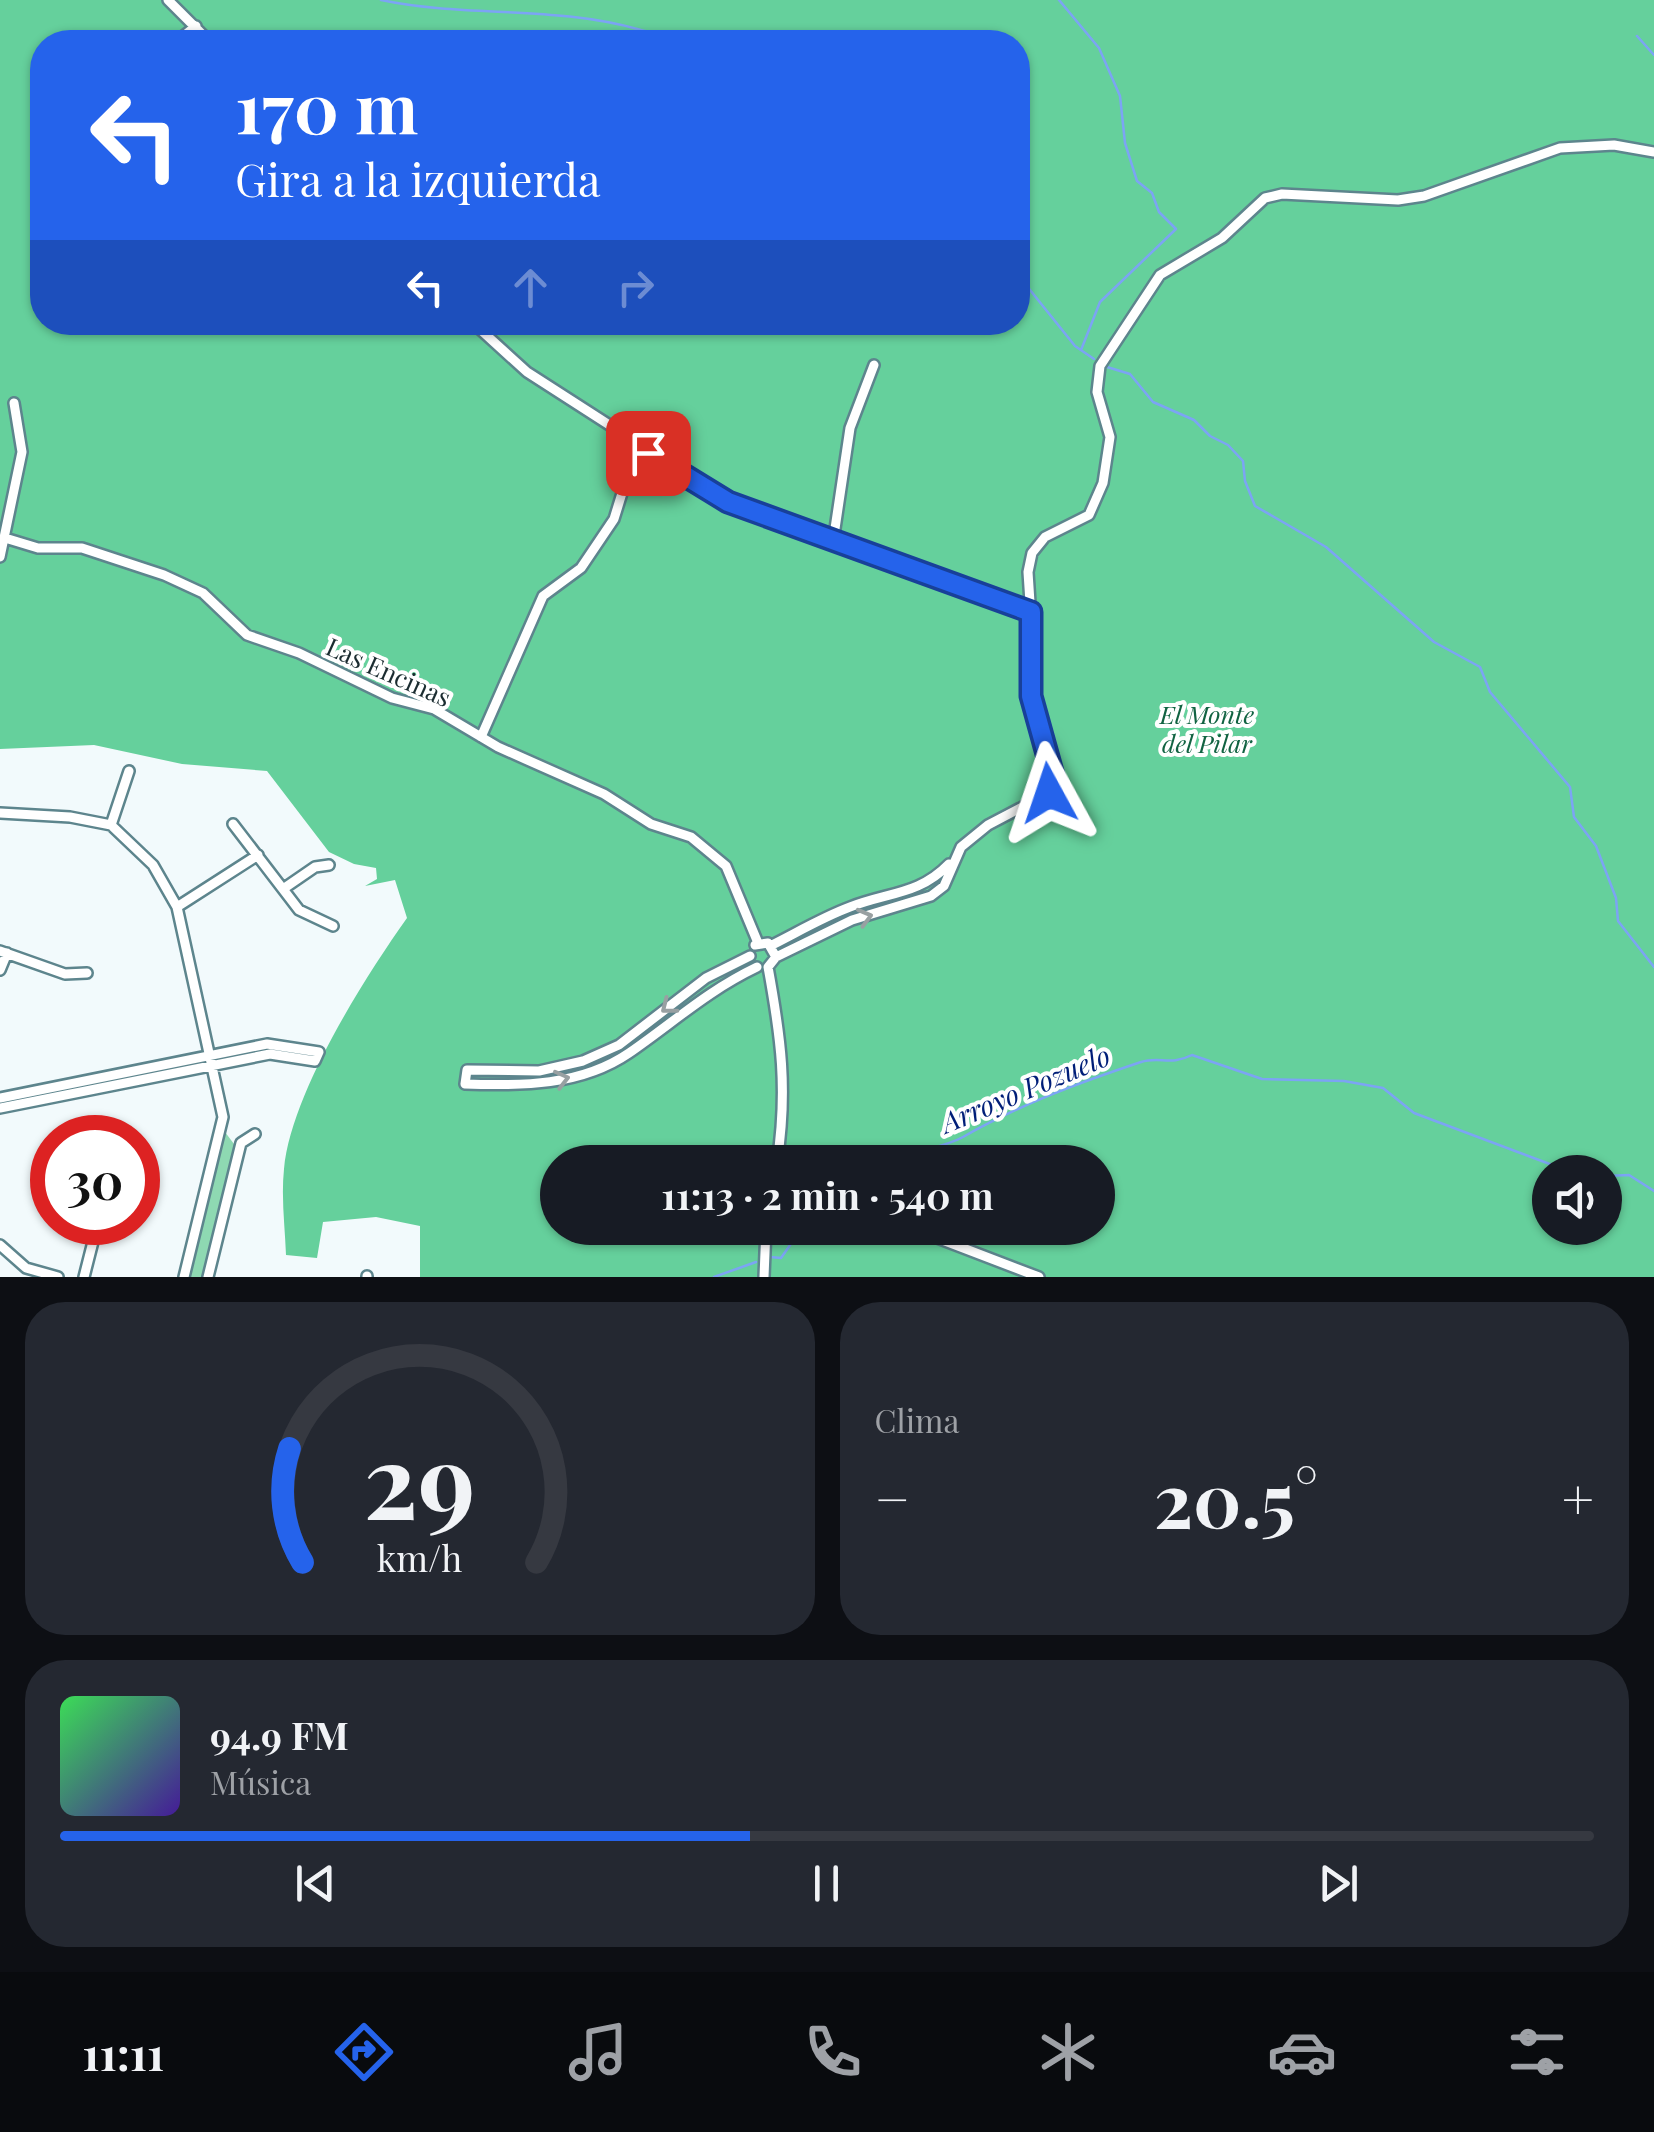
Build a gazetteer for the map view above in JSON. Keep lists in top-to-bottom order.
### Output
{
  "streets": {
    "street": ["Las Encinas"]
  },
  "water": ["Arroyo Pozuelo"],
  "parks": ["El Monte del Pilar"],
  "page": {
    "turn": ["170 m", "Gira a la izquierda"],
    "limit": "30",
    "trip": "11:13 · 2 min · 540 m",
    "tile": "Clima",
    "heat": ["−", "20.5°", "+"],
    "song": ["94.9 FM", "Música"],
    "tabs": "11:11",
    "gauge": ["29", "km/h"]
  }
}
